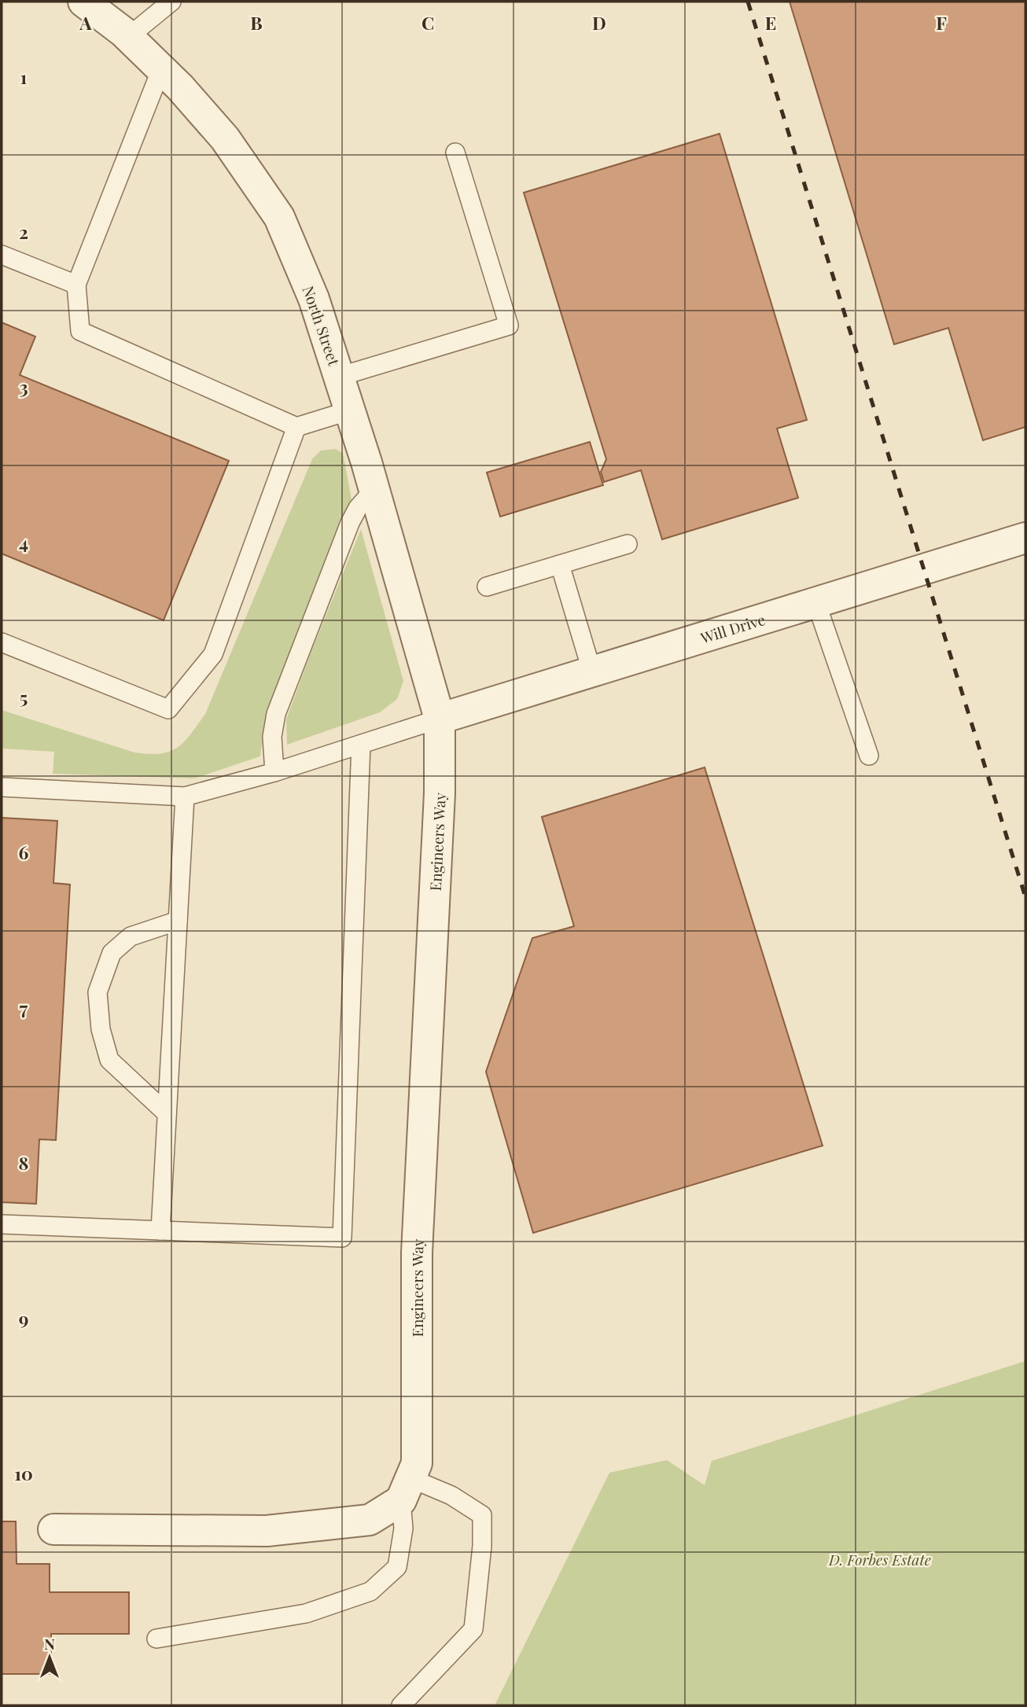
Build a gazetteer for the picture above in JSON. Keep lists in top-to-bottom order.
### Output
{
  "streets": {
    "street": ["North Street", "Will Drive", "Engineers Way"]
  },
  "crossings": [
    ["North Street", "Will Drive"],
    ["North Street", "Engineers Way"],
    ["Will Drive", "Engineers Way"]
  ],
  "parks": ["D. Forbes Estate"],
  "north": "top",
  "grid": {
    "columns": [
      "A",
      "B",
      "C",
      "D",
      "E",
      "F"
    ],
    "rows": [
      "1",
      "2",
      "3",
      "4",
      "5",
      "6",
      "7",
      "8",
      "9",
      "10"
    ]
  }
}
